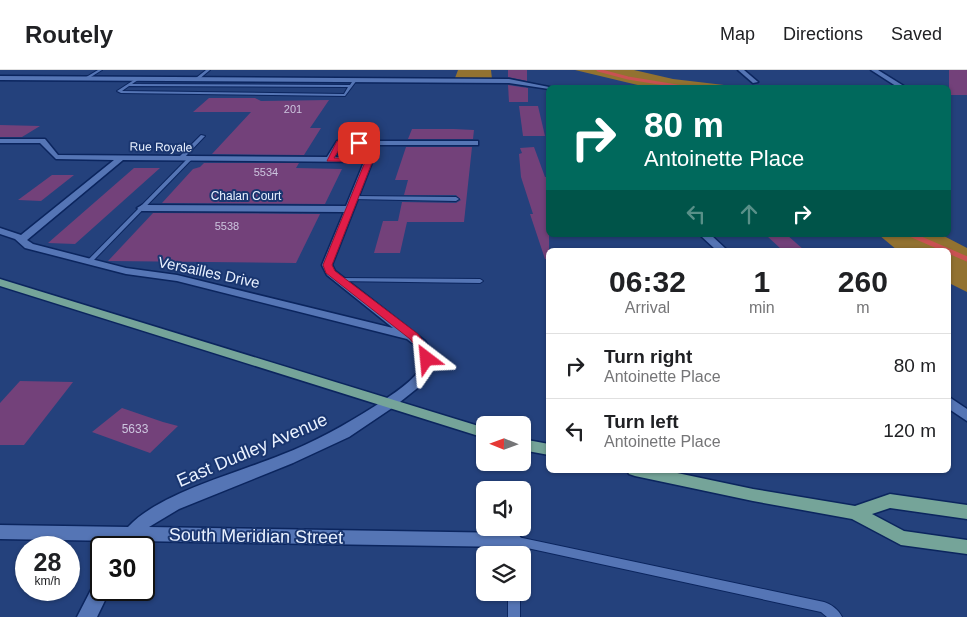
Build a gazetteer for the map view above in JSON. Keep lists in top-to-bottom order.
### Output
{
  "streets": {
    "street": [
      "Rue Royale",
      "Chalan Court",
      "Versailles Drive",
      "East Dudley Avenue",
      "South Meridian Street"
    ]
  },
  "crossings": [
    ["Rue Royale", "Chalan Court"],
    ["Versailles Drive", "East Dudley Avenue"]
  ],
  "house_numbers": [
    "201",
    "5534",
    "5538",
    "5633"
  ],
  "north": "left",
  "page": {
    "header": "Routely",
    "nav": ["Map", "Directions", "Saved"],
    "turn": ["80 m", "Antoinette Place"],
    "eta": [
      "06:32",
      "Arrival",
      "1",
      "min",
      "260",
      "m"
    ],
    "list": [
      {
        "name": "Turn right",
        "note": "Antoinette Place",
        "value": "80 m"
      },
      {
        "name": "Turn left",
        "note": "Antoinette Place",
        "value": "120 m"
      }
    ],
    "speed": "28 km/h",
    "limit": "30"
  }
}
